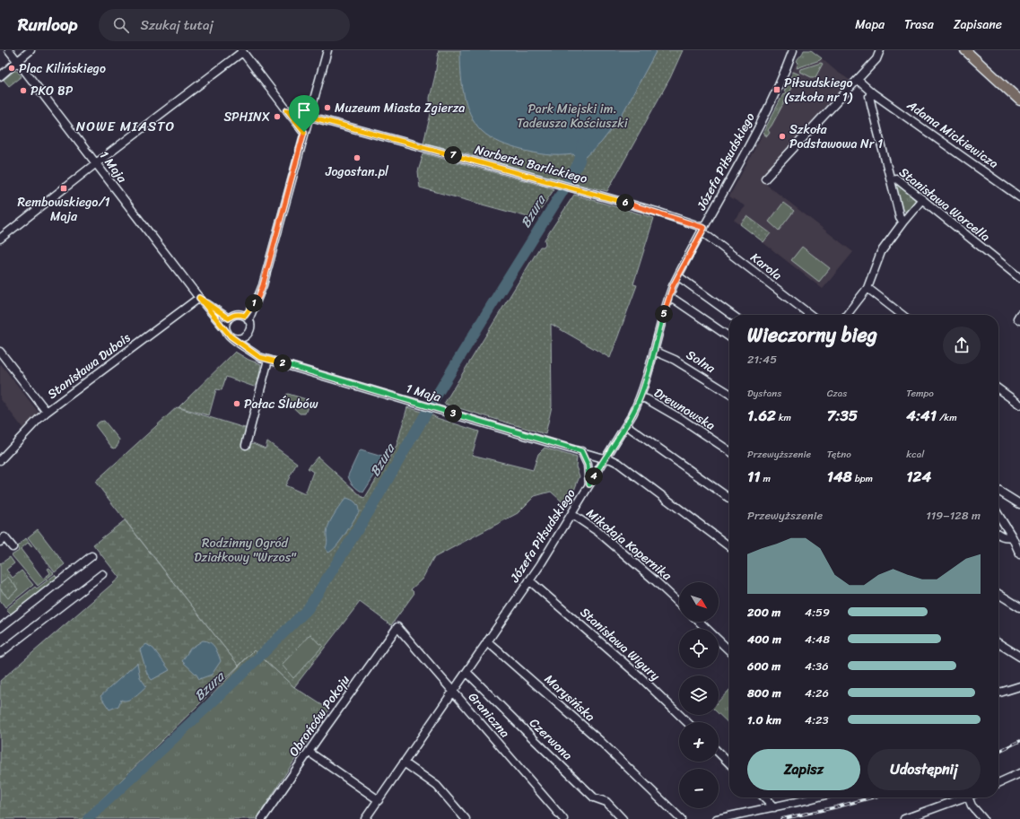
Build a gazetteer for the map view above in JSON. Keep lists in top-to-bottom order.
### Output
{
  "streets": {
    "street": [
      "Adama Mickiewicza",
      "Józefa Piłsudskiego",
      "Norberta Barlickiego",
      "1 Maja",
      "Stanisława Worcella",
      "Karola",
      "Solna",
      "Stanisława Dubois",
      "Drewnowska",
      "Mikołaja Kopernika",
      "Stanisława Wigury",
      "Marysińska",
      "Graniczna",
      "Obrońców Pokoju",
      "Czerwona"
    ]
  },
  "crossings": [
    ["Adama Mickiewicza", "Stanisława Worcella"],
    ["Józefa Piłsudskiego", "Norberta Barlickiego"],
    ["Józefa Piłsudskiego", "1 Maja"],
    ["Józefa Piłsudskiego", "Karola"],
    ["Józefa Piłsudskiego", "Solna"],
    ["Józefa Piłsudskiego", "Drewnowska"],
    ["Józefa Piłsudskiego", "Mikołaja Kopernika"],
    ["Józefa Piłsudskiego", "Stanisława Wigury"],
    ["Józefa Piłsudskiego", "Marysińska"],
    ["Józefa Piłsudskiego", "Graniczna"],
    ["Józefa Piłsudskiego", "Czerwona"],
    ["Norberta Barlickiego", "Karola"],
    ["1 Maja", "Stanisława Dubois"],
    ["Graniczna", "Obrońców Pokoju"]
  ],
  "districts": ["NOWE MIASTO"],
  "water": ["Bzura"],
  "parks": ["Park Miejski im. Tadeusza Kościuszki", "Rodzinny Ogród Działkowy \"Wrzos\""],
  "places": {
    "other": [
      "Plac Kilińskiego",
      "PKO BP",
      "Muzeum Miasta Zgierza",
      "SPHINX",
      "Szkoła Podstawowa Nr 1",
      "Jogostan.pl",
      "Pałac Ślubów"
    ],
    "transit": ["Piłsudskiego (szkoła nr 1)", "Rembowskiego/1 Maja"]
  },
  "north": "bottom right",
  "page": {
    "header": "Runloop",
    "search": "Szukaj tutaj",
    "nav": ["Mapa", "Trasa", "Zapisane"],
    "pins": [
      "7",
      "6",
      "1",
      "5",
      "2",
      "3",
      "4"
    ],
    "heading": ["Wieczorny bieg", "21:45"],
    "stats": [
      ["Dystans", "1.62 km"],
      ["Czas", "7:35"],
      ["Tempo", "4:41 /km"],
      ["Przewyższenie", "11 m"],
      ["Tętno", "148 bpm"],
      ["kcal", "124"]
    ],
    "chart": ["Przewyższenie", "119–128 m"],
    "map_buttons": ["+", "−"],
    "list": [
      {
        "name": "200 m",
        "note": "4:59"
      },
      {
        "name": "400 m",
        "note": "4:48"
      },
      {
        "name": "600 m",
        "note": "4:36"
      },
      {
        "name": "800 m",
        "note": "4:26"
      },
      {
        "name": "1.0 km",
        "note": "4:23"
      }
    ],
    "buttons": ["Zapisz", "Udostępnij"]
  }
}
